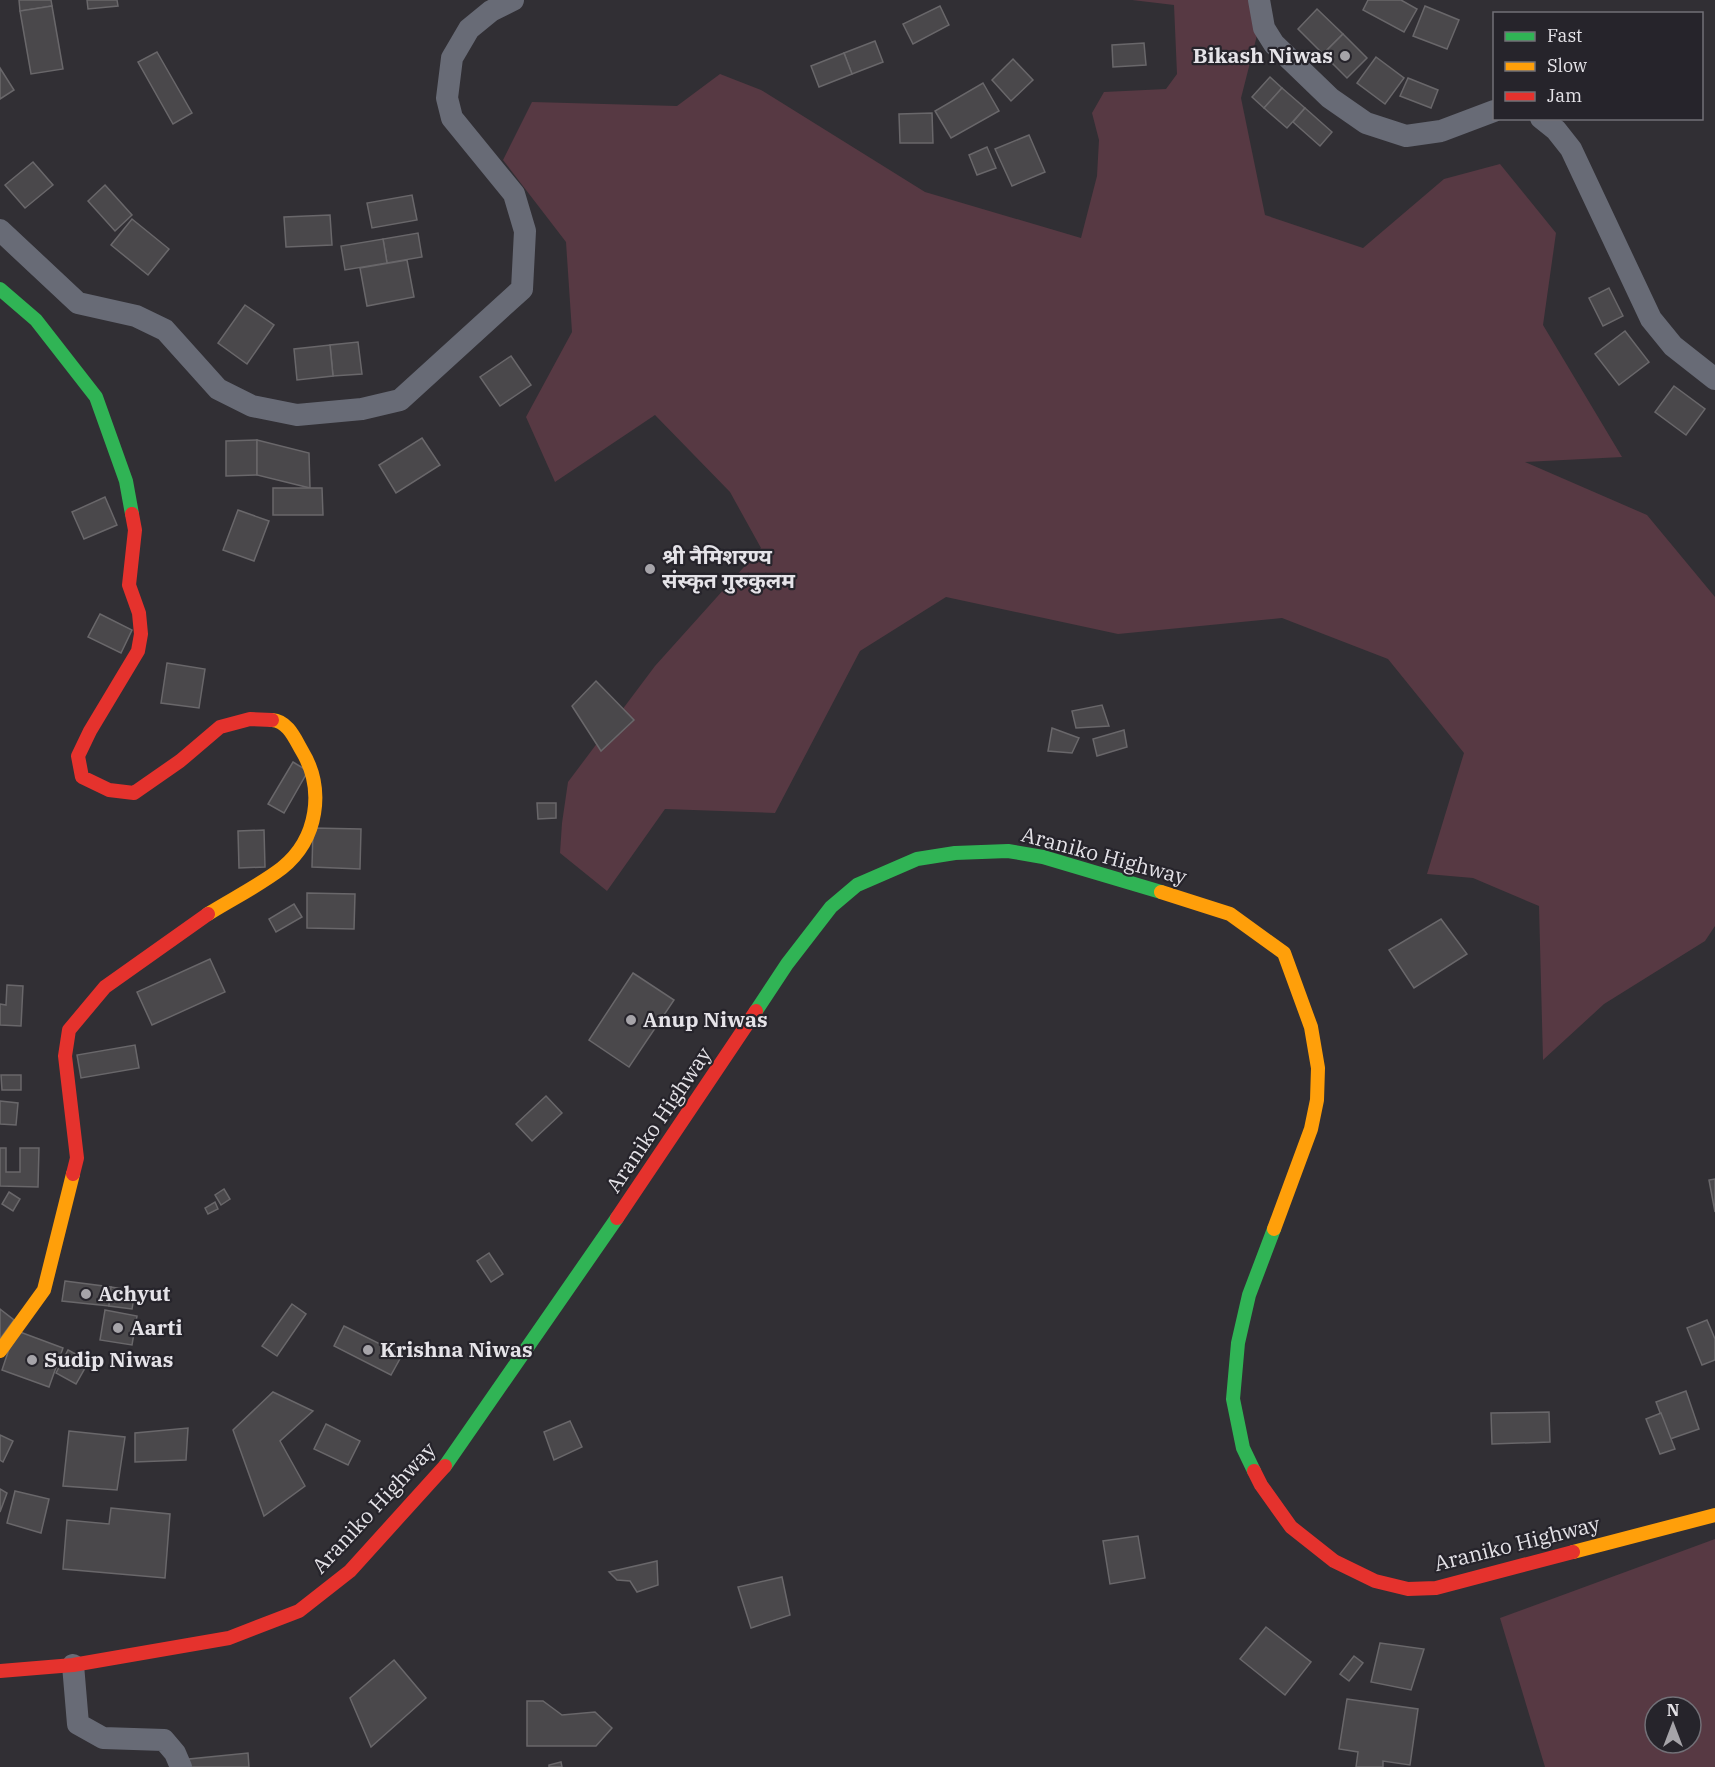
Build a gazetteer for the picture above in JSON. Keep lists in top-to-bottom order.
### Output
{
  "streets": {
    "main road": ["Araniko Highway"]
  },
  "places": [
    "Bikash Niwas",
    "श्री नैमिशरण्य संस्कृत गुरुकुलम",
    "Anup Niwas",
    "Achyut",
    "Aarti",
    "Krishna Niwas",
    "Sudip Niwas"
  ],
  "legend": ["Fast", "Slow", "Jam"],
  "north": "top"
}
